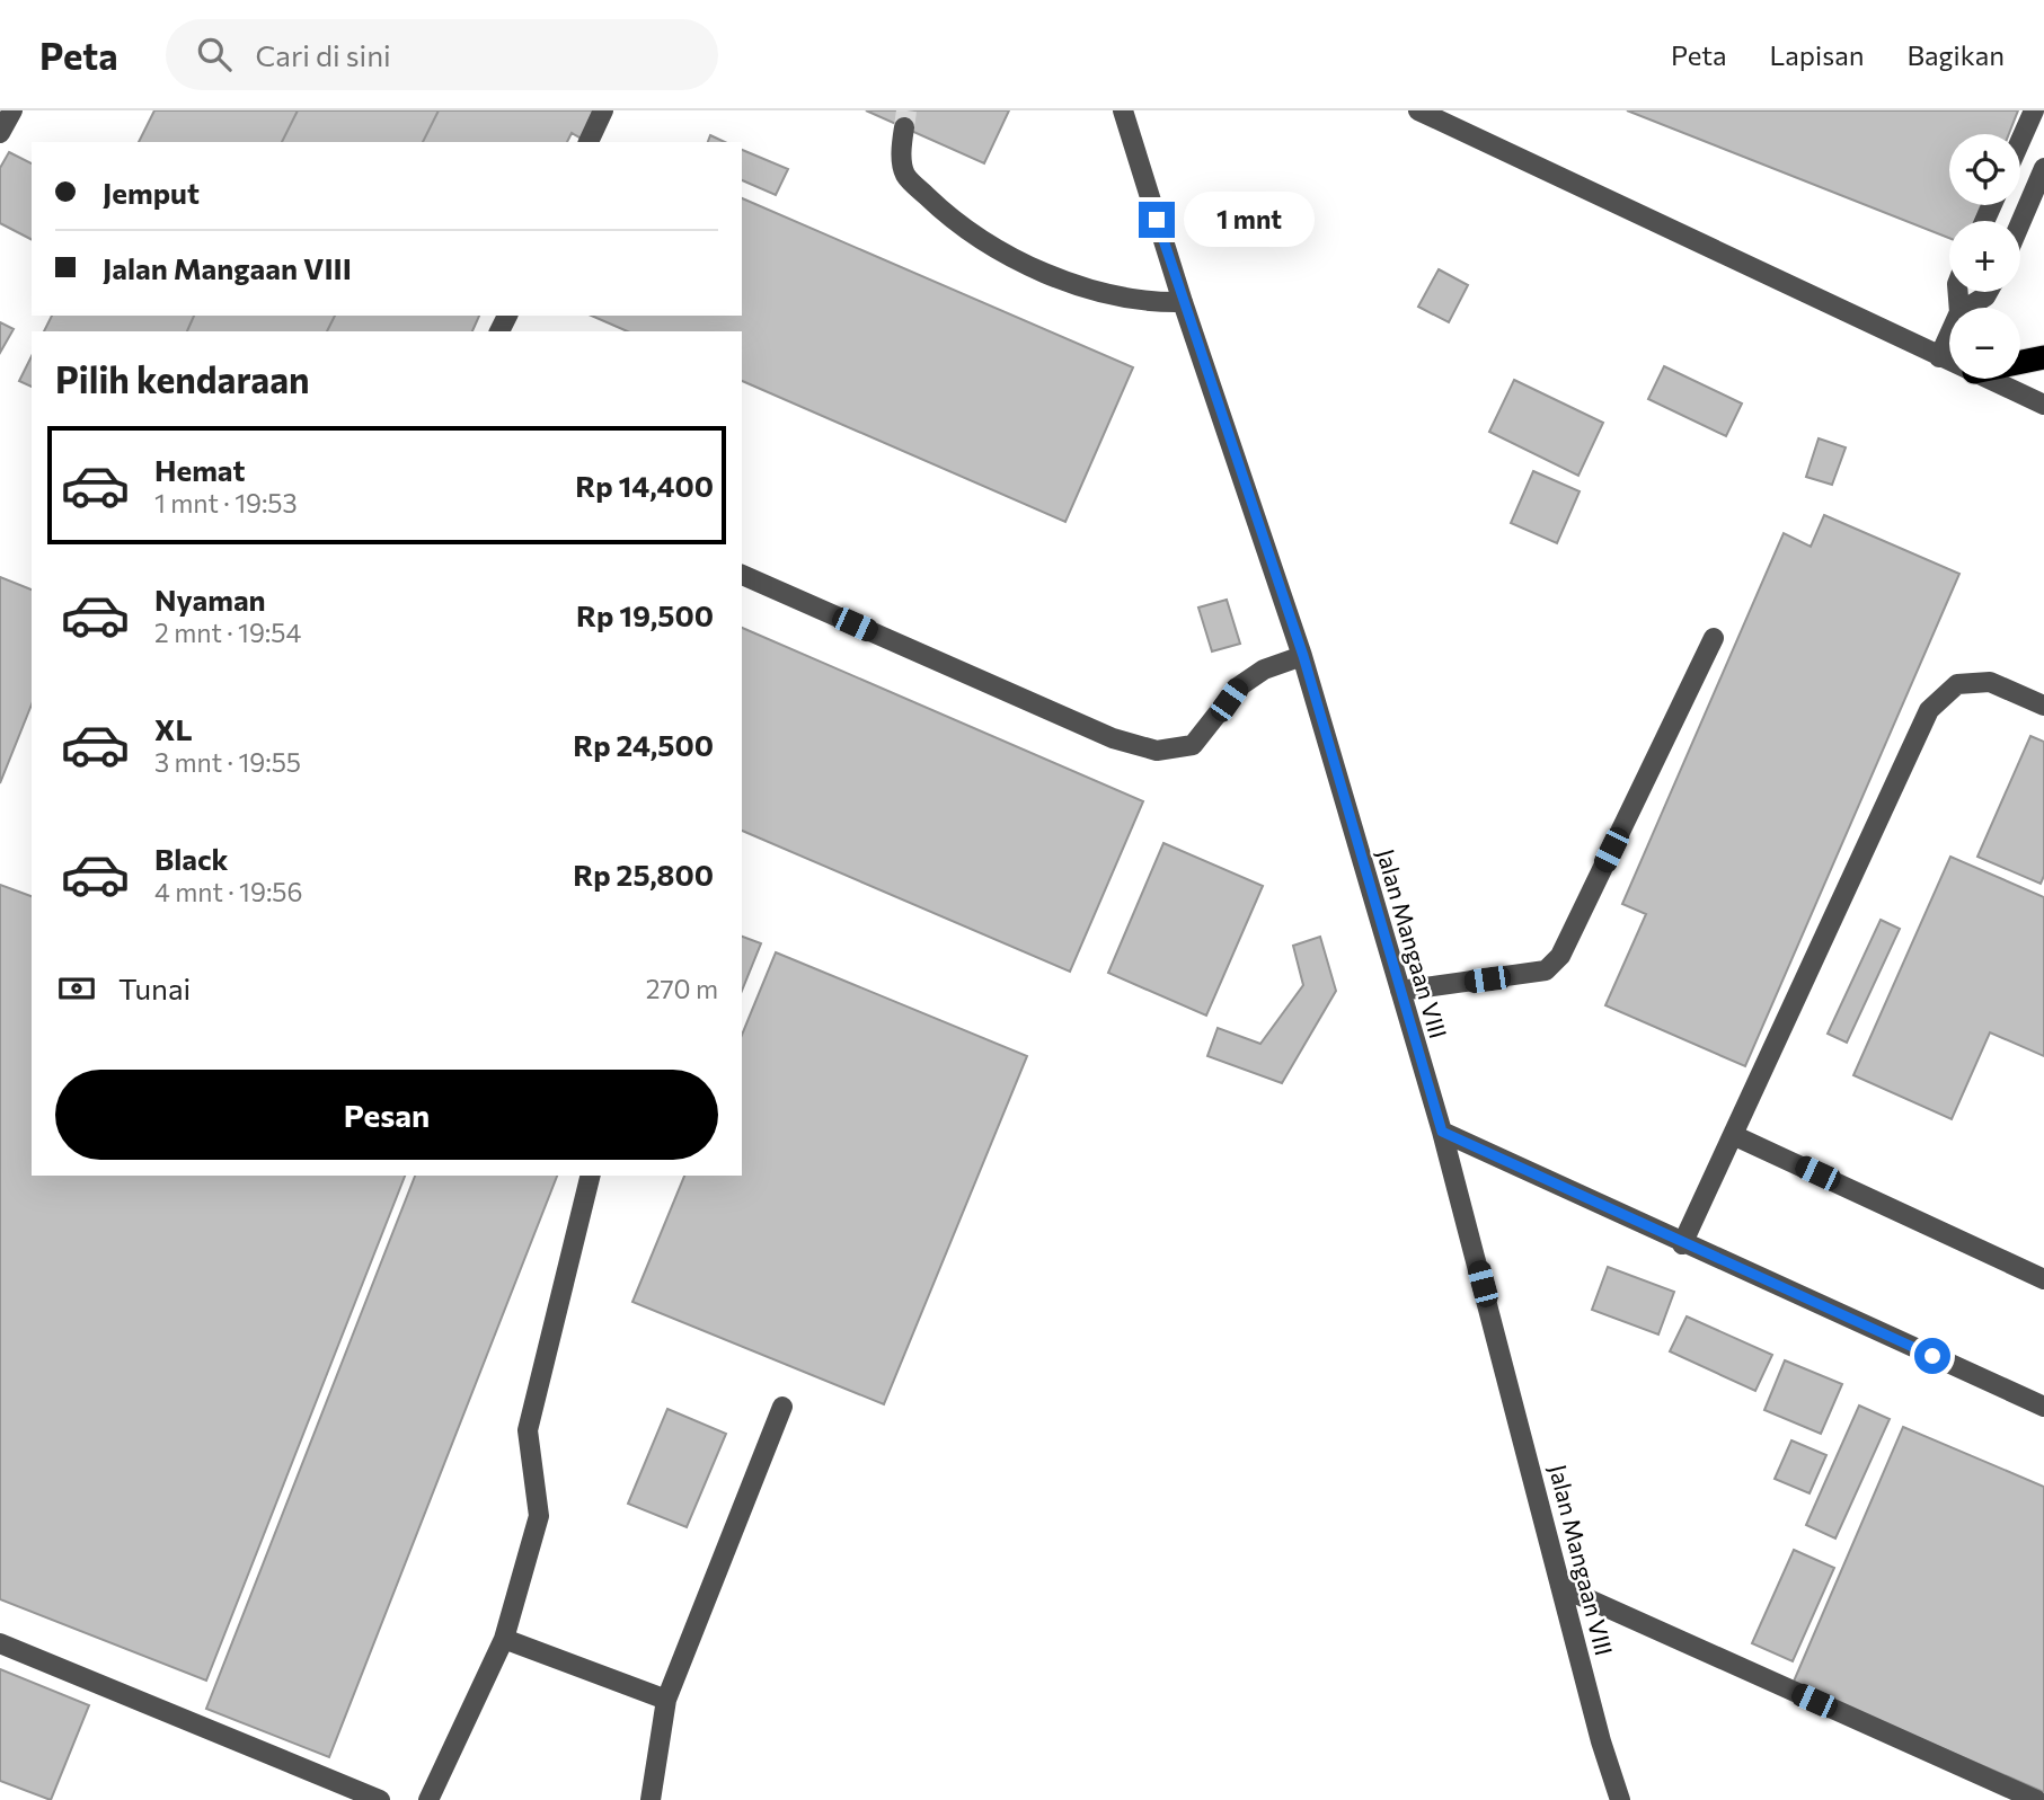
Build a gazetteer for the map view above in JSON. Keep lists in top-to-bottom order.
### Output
{
  "streets": {
    "street": ["Jalan Mangaan VIII"]
  },
  "page": {
    "header": "Peta",
    "search": "Cari di sini",
    "nav": ["Peta", "Lapisan", "Bagikan"],
    "map_buttons": ["+", "−"],
    "banner": ["Jemput", "Jalan Mangaan VIII"],
    "bubble": "1 mnt",
    "heading": "Pilih kendaraan",
    "list": [
      {
        "name": "Hemat",
        "note": "1 mnt · 19:53",
        "value": "Rp 14,400"
      },
      {
        "name": "Nyaman",
        "note": "2 mnt · 19:54",
        "value": "Rp 19,500"
      },
      {
        "name": "XL",
        "note": "3 mnt · 19:55",
        "value": "Rp 24,500"
      },
      {
        "name": "Black",
        "note": "4 mnt · 19:56",
        "value": "Rp 25,800"
      }
    ],
    "pay": ["Tunai", "270 m"],
    "buttons": "Pesan"
  }
}
